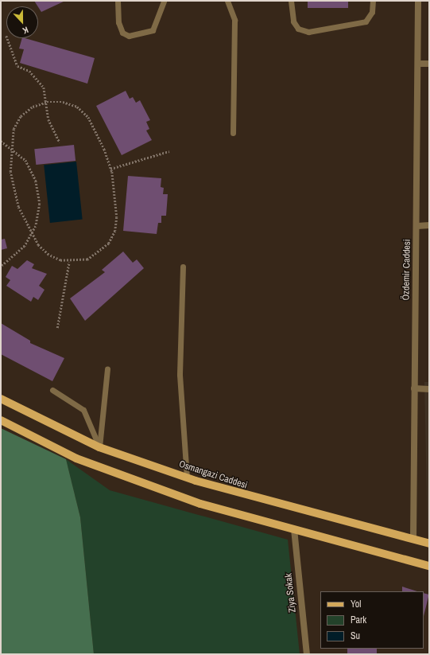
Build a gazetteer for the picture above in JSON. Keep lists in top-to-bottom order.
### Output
{
  "streets": {
    "main road": ["Osmangazi Caddesi"],
    "street": ["Özdemir Caddesi", "Ziya Sokak"]
  },
  "crossings": [
    ["Özdemir Caddesi", "Osmangazi Caddesi"]
  ],
  "legend": ["Yol", "Park", "Su"],
  "north": "bottom"
}
